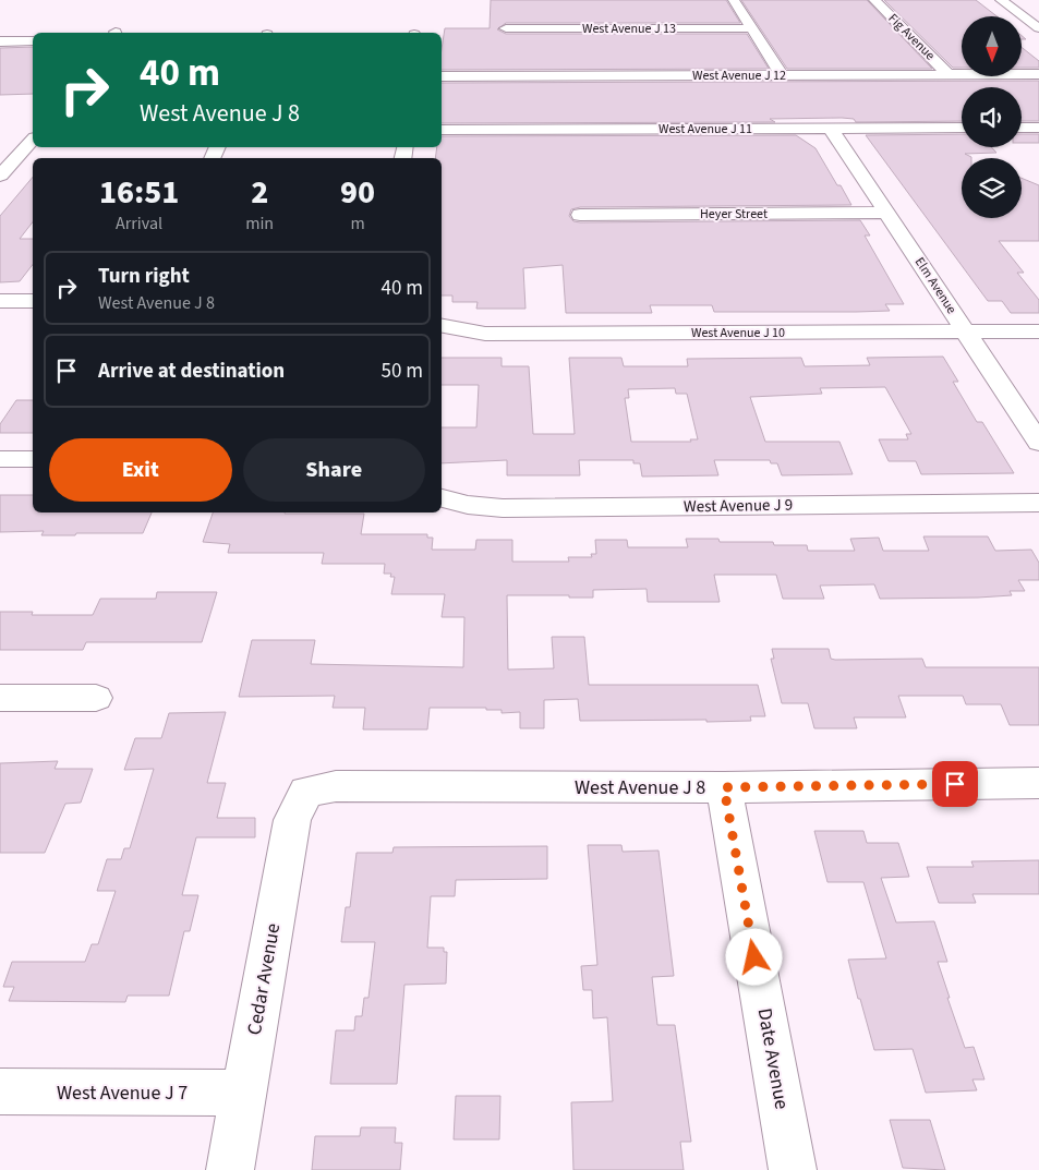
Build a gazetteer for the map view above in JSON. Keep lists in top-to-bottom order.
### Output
{
  "streets": {
    "street": [
      "West Avenue J 13",
      "Fig Avenue",
      "West Avenue J 12",
      "West Avenue J 11",
      "Heyer Street",
      "Elm Avenue",
      "West Avenue J 10",
      "West Avenue J 9",
      "West Avenue J 8",
      "Cedar Avenue",
      "Date Avenue",
      "West Avenue J 7"
    ]
  },
  "crossings": [
    ["Fig Avenue", "West Avenue J 12"],
    ["West Avenue J 11", "Elm Avenue"],
    ["Heyer Street", "Elm Avenue"],
    ["Elm Avenue", "West Avenue J 10"],
    ["West Avenue J 8", "Cedar Avenue"],
    ["West Avenue J 8", "Date Avenue"],
    ["Cedar Avenue", "West Avenue J 7"]
  ],
  "north": "bottom",
  "page": {
    "turn": ["40 m", "West Avenue J 8"],
    "eta": [
      "16:51",
      "Arrival",
      "2",
      "min",
      "90",
      "m"
    ],
    "list": [
      {
        "name": "Turn right",
        "note": "West Avenue J 8",
        "value": "40 m"
      },
      {
        "name": "Arrive at destination",
        "value": "50 m"
      }
    ],
    "buttons": ["Exit", "Share"]
  }
}
